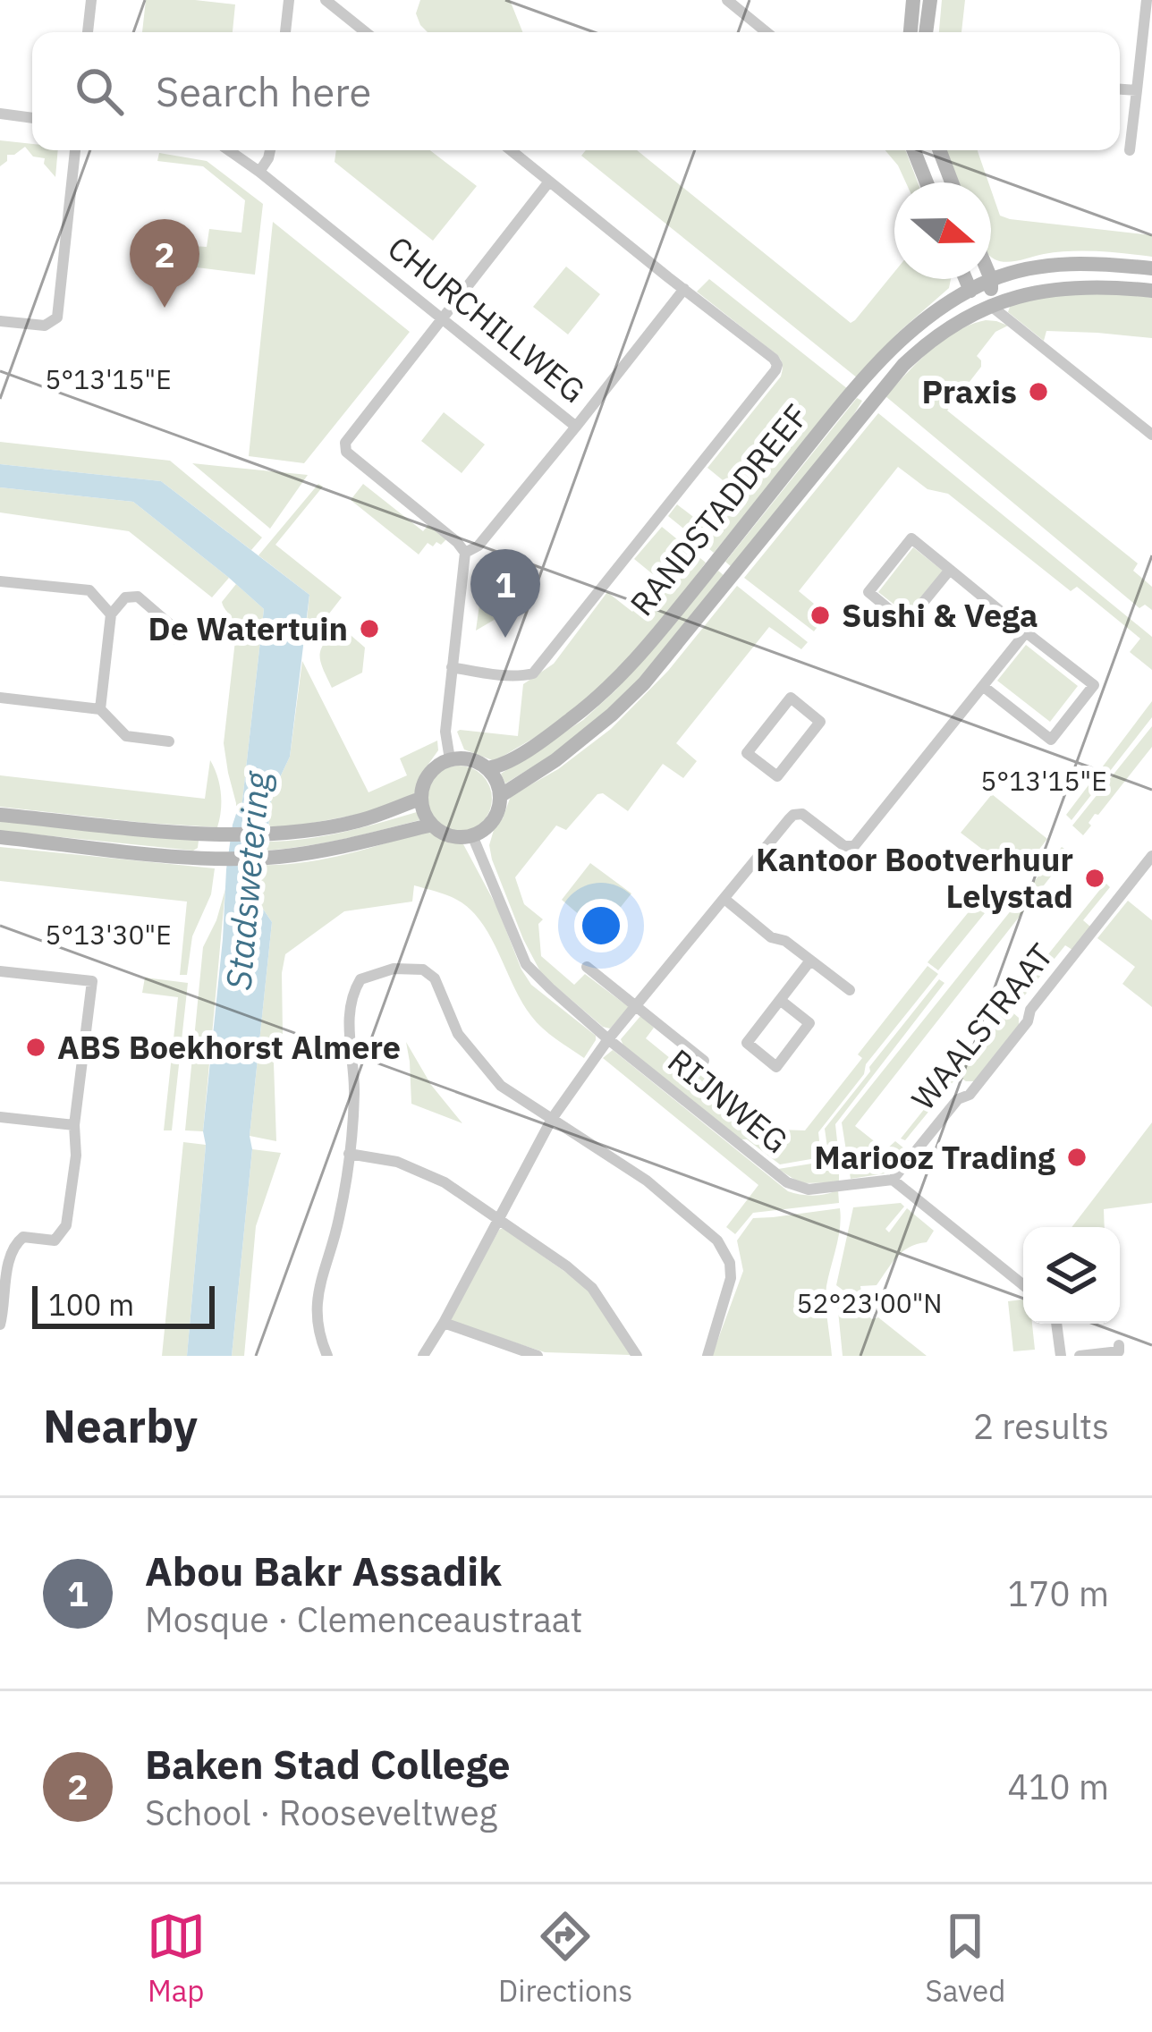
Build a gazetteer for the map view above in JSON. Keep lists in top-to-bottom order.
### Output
{
  "streets": {
    "main road": ["RANDSTADDREEF"],
    "street": ["CHURCHILLWEG", "WAALSTRAAT", "RIJNWEG"]
  },
  "crossings": [
    ["RANDSTADDREEF", "RIJNWEG"],
    ["WAALSTRAAT", "RIJNWEG"]
  ],
  "water": ["Stadswetering"],
  "places": [
    "Praxis",
    "Sushi & Vega",
    "De Watertuin",
    "Kantoor Bootverhuur Lelystad",
    "ABS Boekhorst Almere",
    "Mariooz Trading"
  ],
  "scale_bar": "100 m",
  "north": "right",
  "page": {
    "search": "Search here",
    "pins": ["2", "1"],
    "scale": "100 m",
    "heading": ["Nearby", "2 results"],
    "list": [
      {
        "mark": "1",
        "name": "Abou Bakr Assadik",
        "note": "Mosque · Clemenceaustraat",
        "value": "170 m"
      },
      {
        "mark": "2",
        "name": "Baken Stad College",
        "note": "School · Rooseveltweg",
        "value": "410 m"
      }
    ],
    "nav": ["Map", "Directions", "Saved"]
  },
  "coordinates": ["5°13'15\"E", "5°13'30\"E", "52°23'00\"N"]
}
